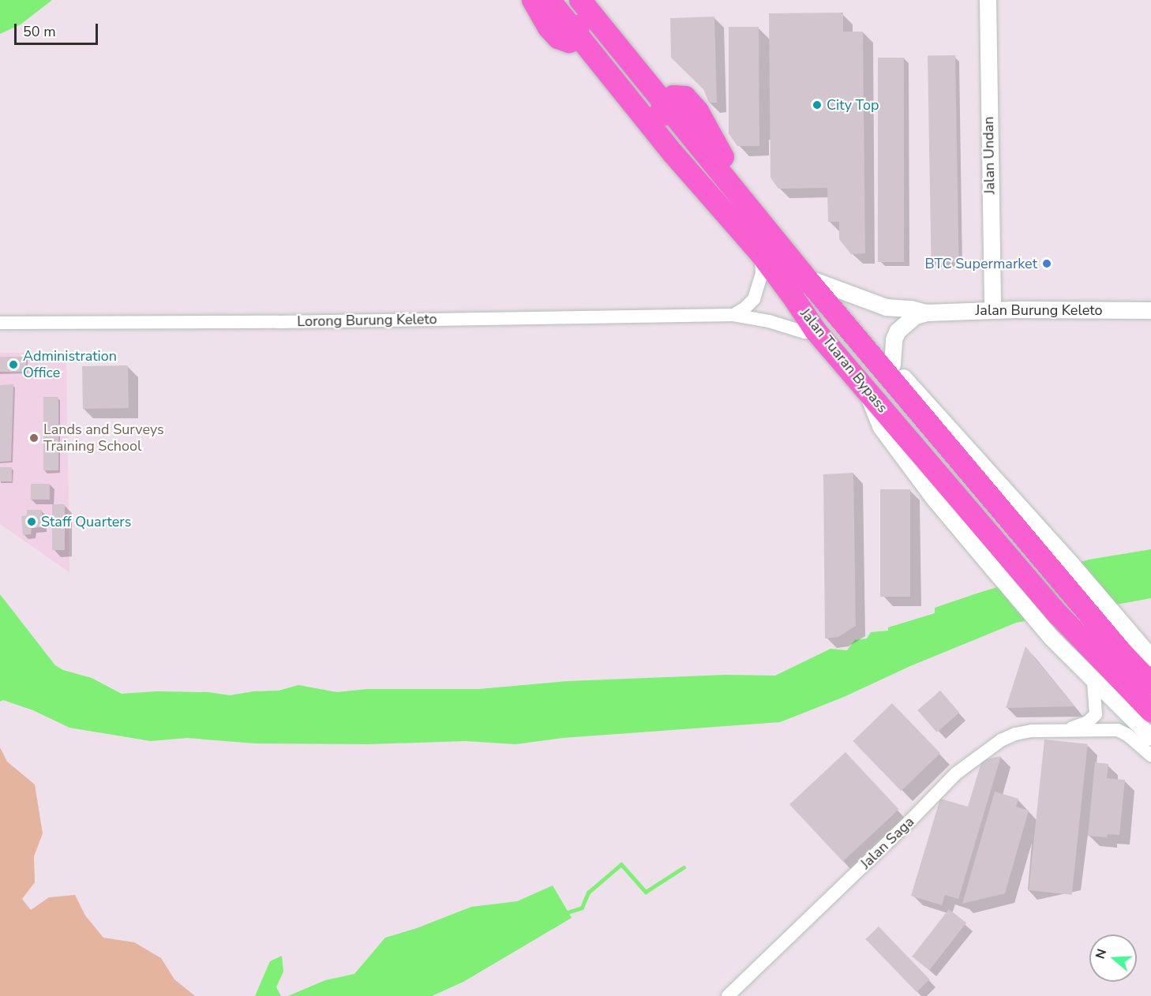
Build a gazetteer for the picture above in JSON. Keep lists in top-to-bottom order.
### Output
{
  "streets": {
    "highway": ["Jalan Tuaran Bypass"],
    "street": [
      "Jalan Undan",
      "Jalan Burung Keleto",
      "Lorong Burung Keleto",
      "Jalan Saga"
    ]
  },
  "crossings": [
    ["Jalan Undan", "Jalan Burung Keleto"],
    ["Jalan Burung Keleto", "Jalan Tuaran Bypass"],
    ["Lorong Burung Keleto", "Jalan Tuaran Bypass"]
  ],
  "places": [
    "City Top",
    "BTC Supermarket",
    "Administration Office",
    "Lands and Surveys Training School",
    "Staff Quarters"
  ],
  "scale_bar": "50 m",
  "north": "left"
}
